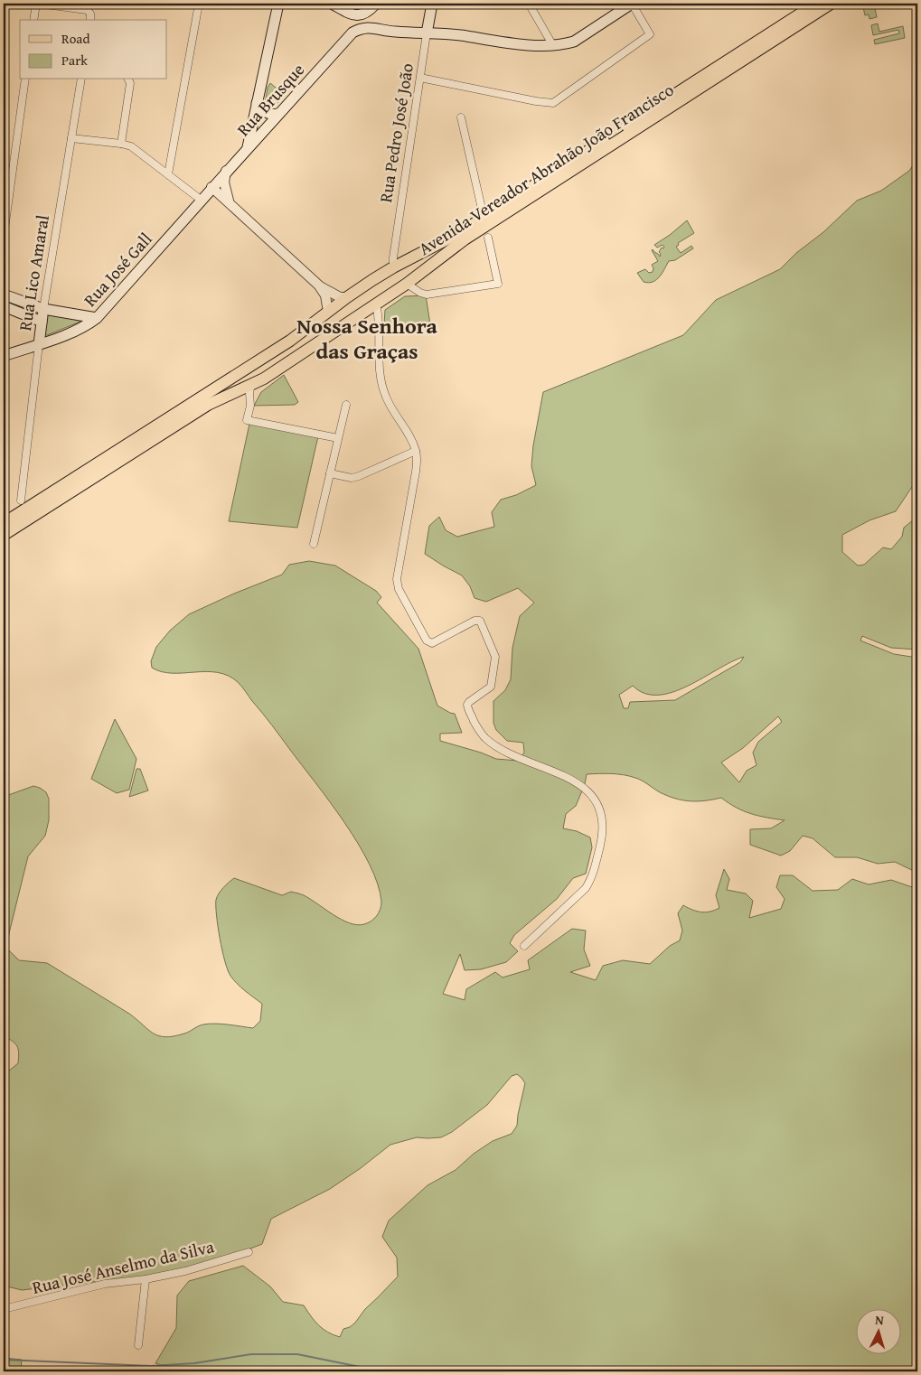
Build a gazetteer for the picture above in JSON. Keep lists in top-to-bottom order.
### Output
{
  "streets": {
    "main road": [
      "Rua Brusque",
      "Rua Pedro José João",
      "Avenida Vereador Abrahão João Francisco",
      "Rua José Gall",
      "Rua Lico Amaral"
    ],
    "street": ["Rua José Anselmo da Silva"]
  },
  "crossings": [
    ["Rua Brusque", "Rua Pedro José João"],
    ["Rua Brusque", "Rua José Gall"],
    ["Rua Pedro José João", "Avenida Vereador Abrahão João Francisco"],
    ["Rua José Gall", "Rua Lico Amaral"]
  ],
  "districts": ["Nossa Senhora das Graças"],
  "legend": ["Road", "Park"],
  "north": "top"
}
